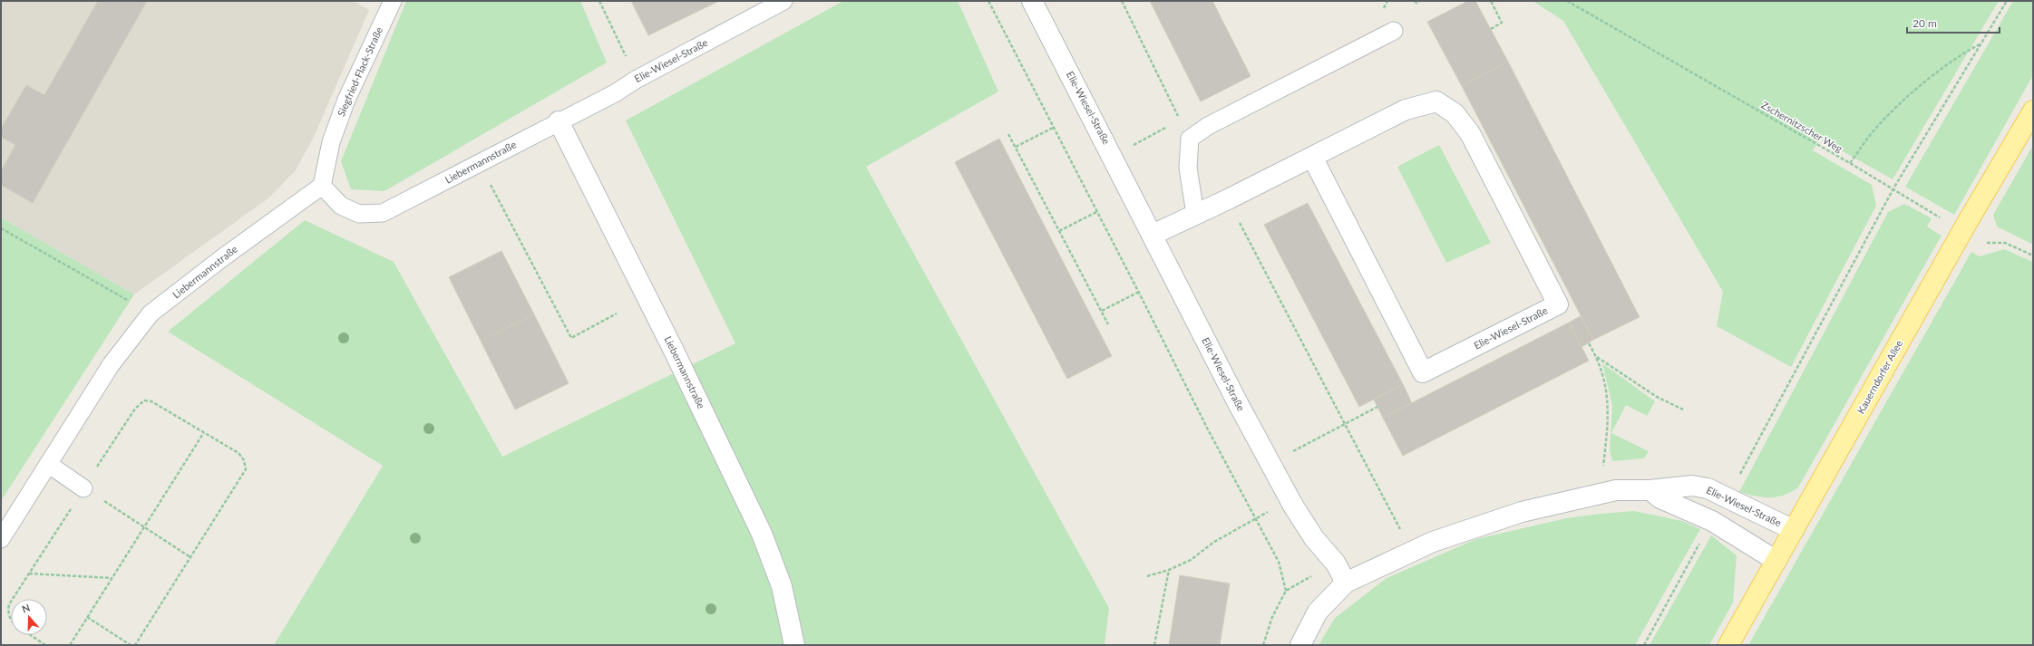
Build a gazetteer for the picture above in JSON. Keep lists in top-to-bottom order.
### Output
{
  "streets": {
    "main road": ["Kauerndorfer Allee"],
    "street": ["Elie-Wiesel-Straße", "Liebermannstraße"],
    "lane": ["Siegfried-Flack-Straße"],
    "path": ["Zschernitzscher Weg"]
  },
  "crossings": [
    ["Elie-Wiesel-Straße", "Liebermannstraße"],
    ["Elie-Wiesel-Straße", "Kauerndorfer Allee"],
    ["Siegfried-Flack-Straße", "Liebermannstraße"],
    ["Zschernitzscher Weg", "Kauerndorfer Allee"]
  ],
  "scale_bar": "20 m",
  "north": "top"
}
